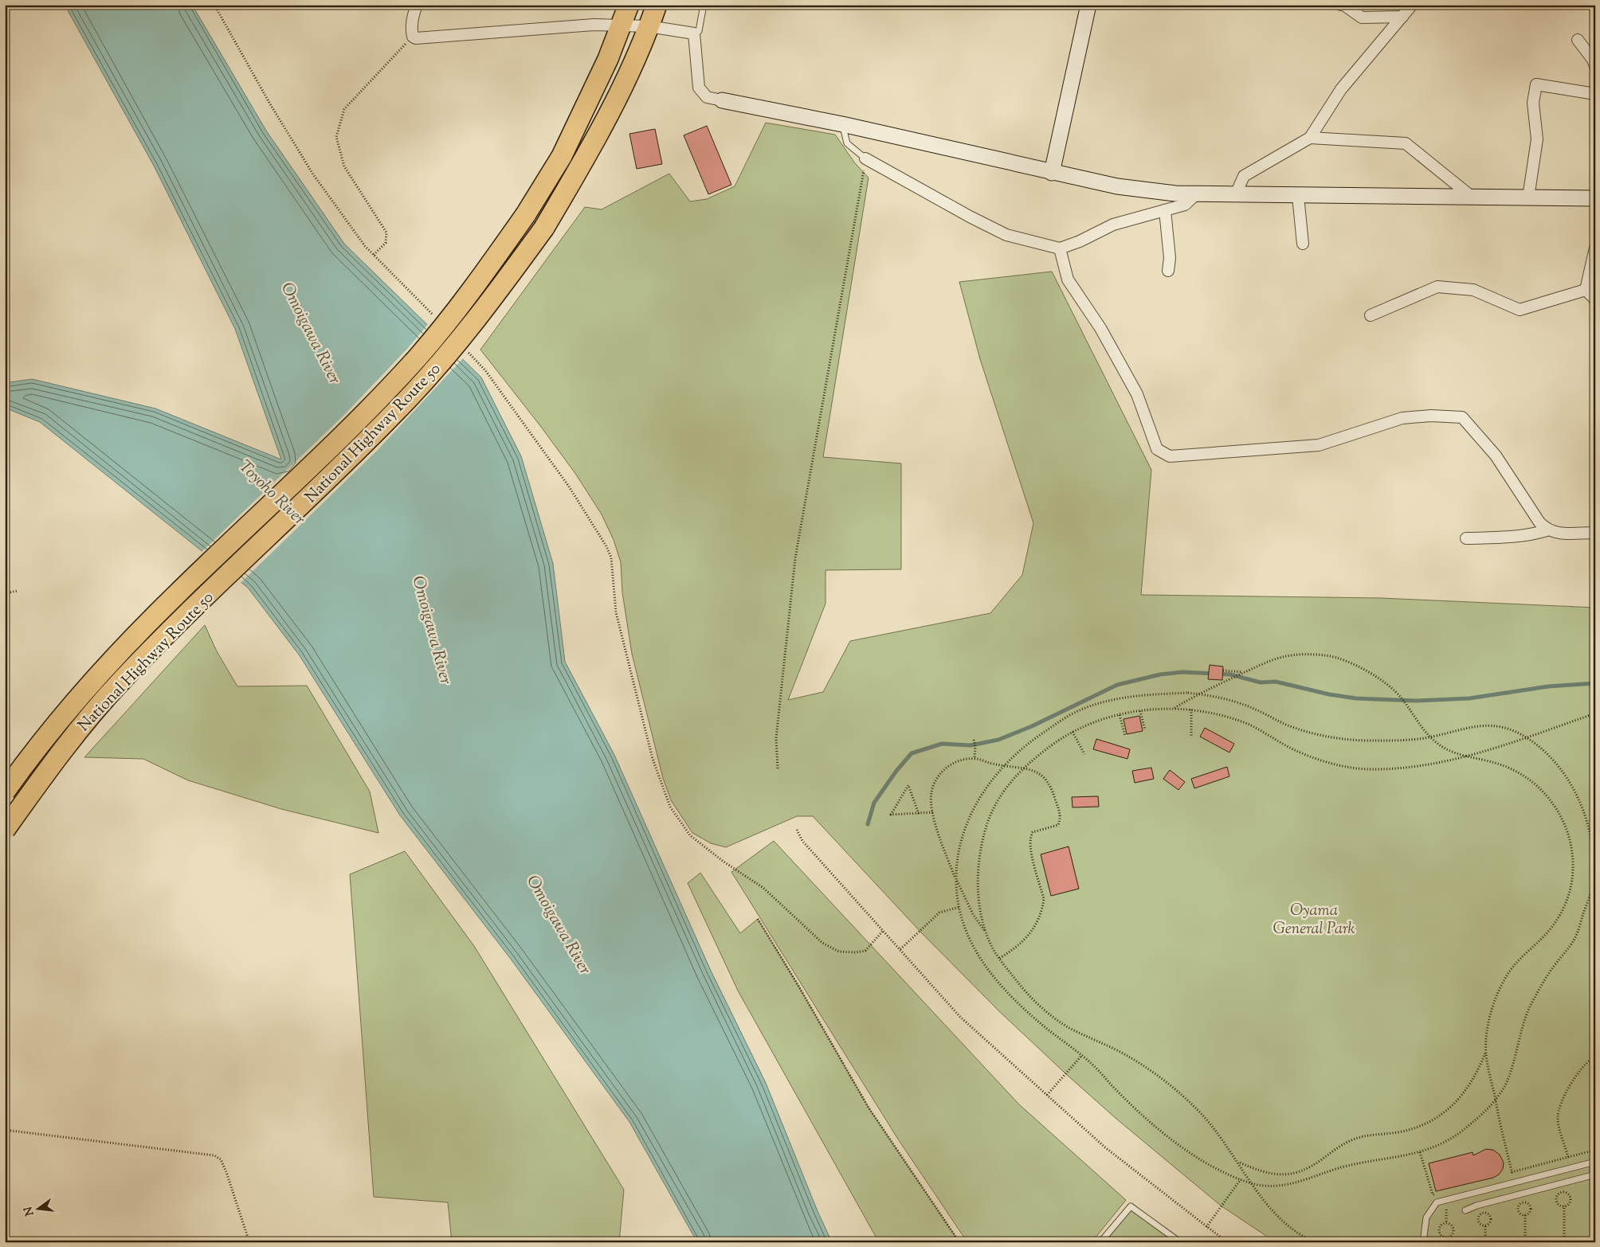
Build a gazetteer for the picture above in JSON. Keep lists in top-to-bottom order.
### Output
{
  "streets": {
    "highway": ["National Highway Route 50"]
  },
  "water": ["Omoigawa River", "Toyoho River"],
  "parks": ["Oyama General Park"],
  "north": "left"
}
